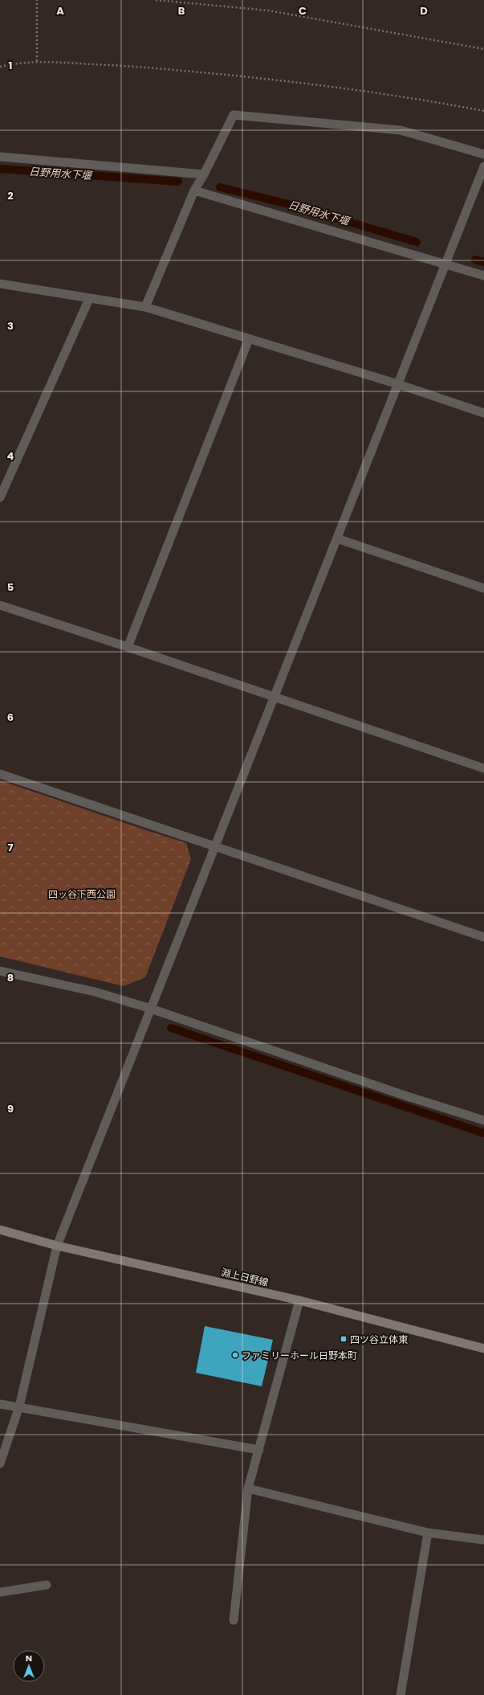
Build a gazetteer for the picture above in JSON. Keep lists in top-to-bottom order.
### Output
{
  "streets": {
    "main road": ["淵上日野線"]
  },
  "water": ["日野用水下堰"],
  "parks": ["四ッ谷下西公園"],
  "places": {
    "transit": ["四ツ谷立体東"],
    "other": ["ファミリーホール日野本町"]
  },
  "north": "top",
  "grid": {
    "columns": [
      "A",
      "B",
      "C",
      "D"
    ],
    "rows": [
      "1",
      "2",
      "3",
      "4",
      "5",
      "6",
      "7",
      "8",
      "9"
    ]
  }
}
